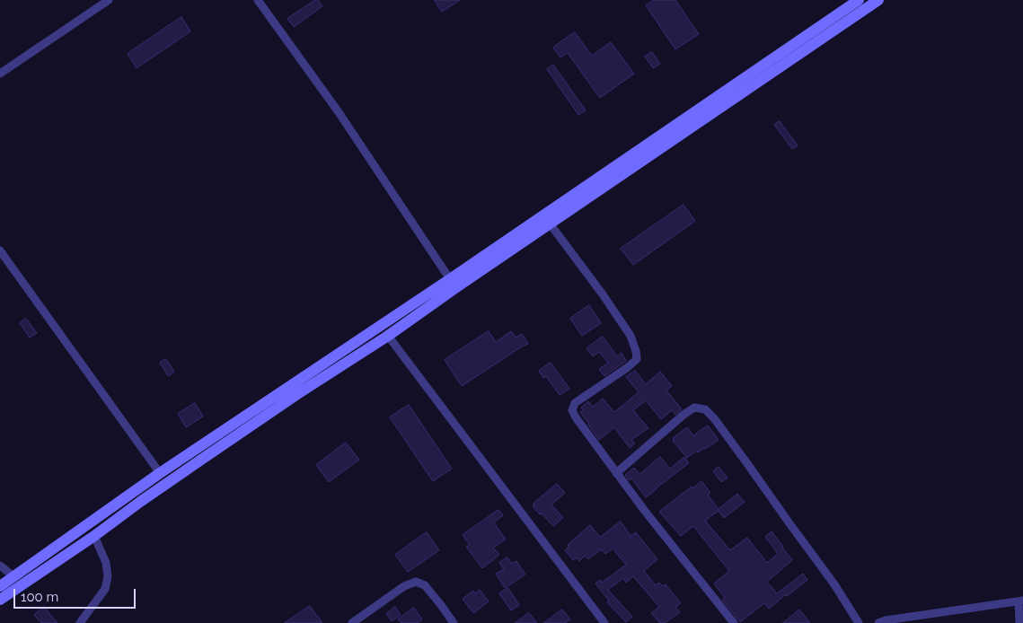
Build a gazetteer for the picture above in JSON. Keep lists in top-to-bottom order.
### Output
{
  "scale_bar": "100 m"
}
